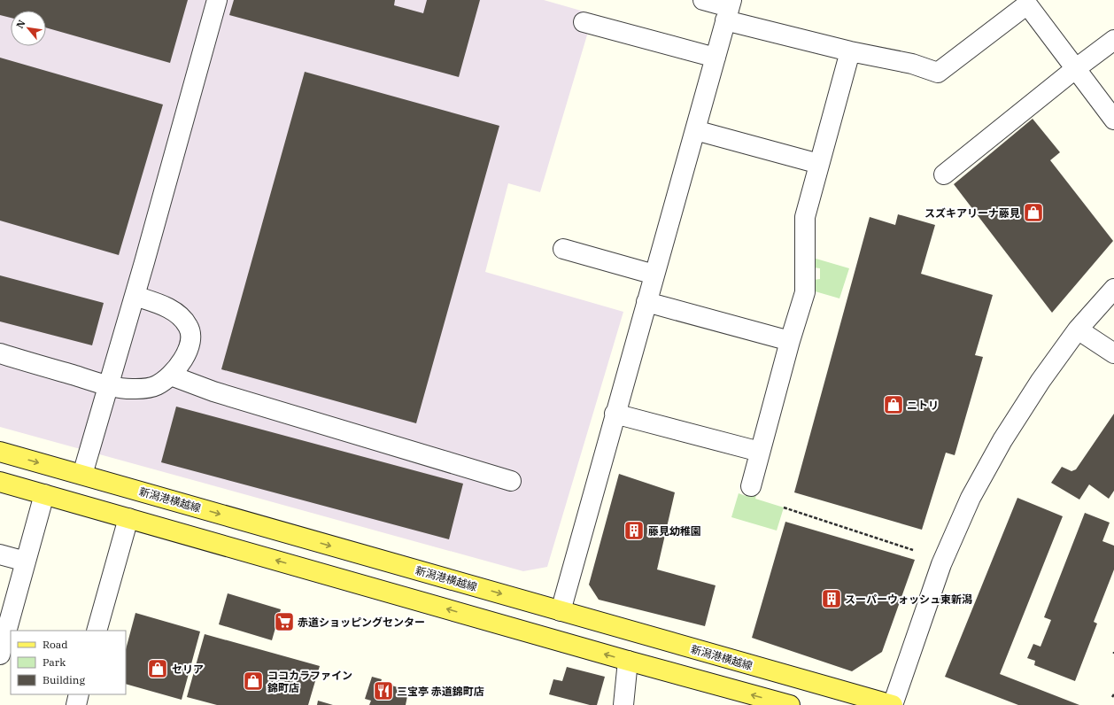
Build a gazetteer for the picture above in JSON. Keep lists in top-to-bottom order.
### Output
{
  "streets": {
    "main road": ["新潟港横越線"]
  },
  "places": {
    "shop": [
      "スズキアリーナ藤見",
      "ニトリ",
      "セリア",
      "ココカラファイン 錦町店"
    ],
    "building": ["藤見幼稚園", "スーパーウォッシュ東新潟"],
    "supermarket": ["赤道ショッピングセンター"],
    "restaurant": ["三宝亭 赤道錦町店"]
  },
  "legend": ["Road", "Park", "Building"],
  "north": "top left"
}
